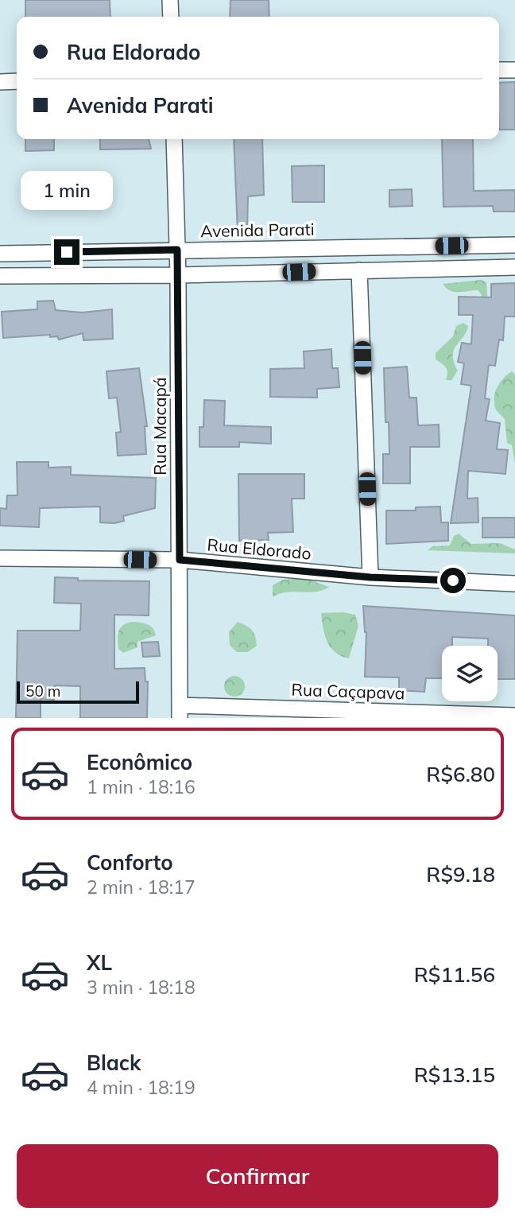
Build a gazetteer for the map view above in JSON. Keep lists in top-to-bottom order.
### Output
{
  "streets": {
    "street": [
      "Avenida Parati",
      "Rua Macapá",
      "Rua Eldorado",
      "Rua Caçapava"
    ]
  },
  "crossings": [
    ["Avenida Parati", "Rua Macapá"],
    ["Rua Macapá", "Rua Eldorado"],
    ["Rua Macapá", "Rua Caçapava"]
  ],
  "scale_bar": "50 m",
  "page": {
    "banner": ["Rua Eldorado", "Avenida Parati"],
    "bubble": "1 min",
    "scale": "50 m",
    "list": [
      {
        "name": "Econômico",
        "note": "1 min · 18:16",
        "value": "R$6.80"
      },
      {
        "name": "Conforto",
        "note": "2 min · 18:17",
        "value": "R$9.18"
      },
      {
        "name": "XL",
        "note": "3 min · 18:18",
        "value": "R$11.56"
      },
      {
        "name": "Black",
        "note": "4 min · 18:19",
        "value": "R$13.15"
      }
    ],
    "buttons": "Confirmar"
  }
}
